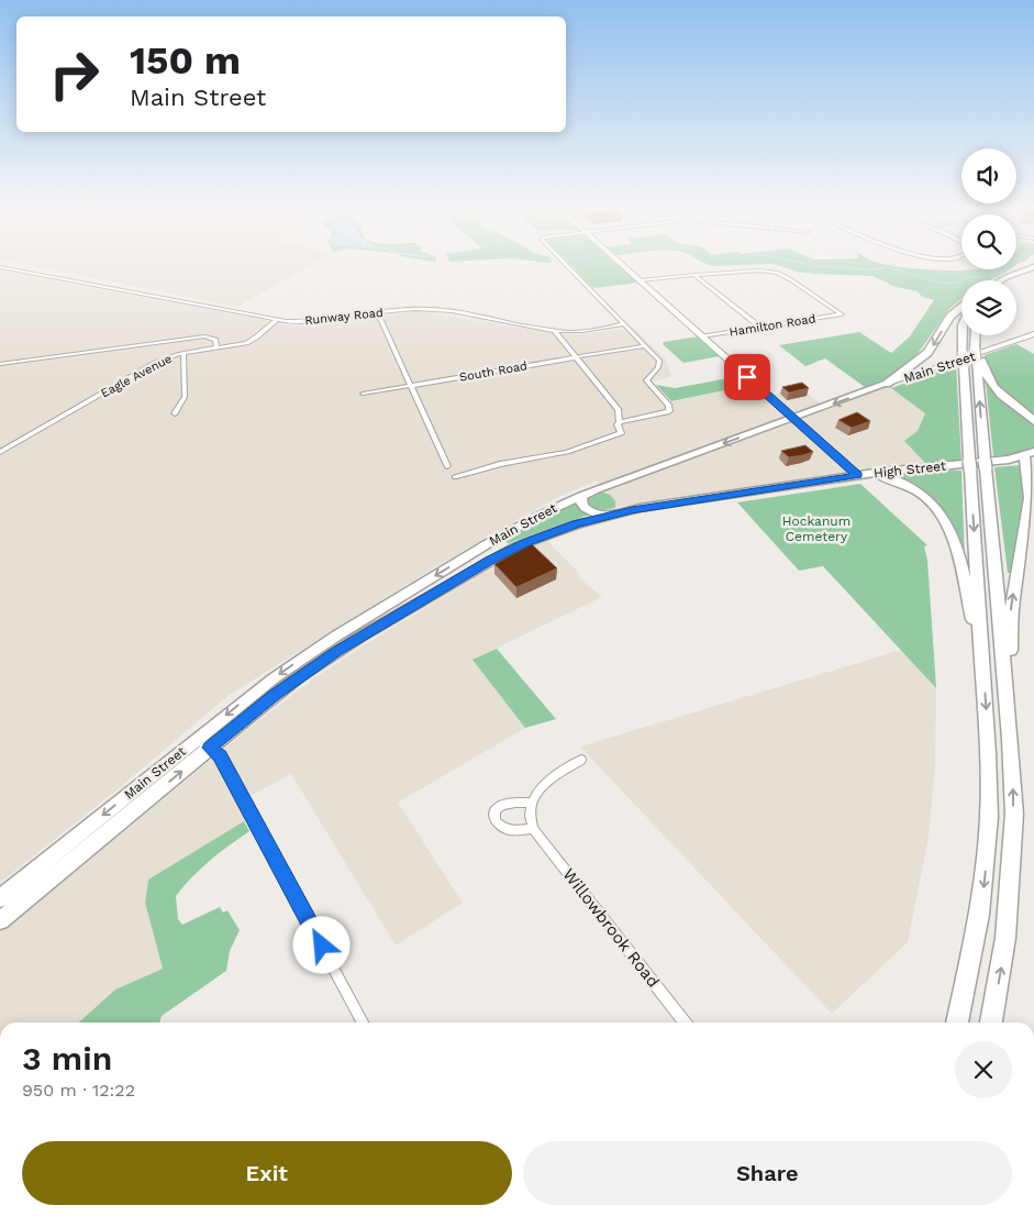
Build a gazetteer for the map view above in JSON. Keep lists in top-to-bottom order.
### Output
{
  "streets": {
    "main road": ["Main Street", "High Street"],
    "street": [
      "Runway Road",
      "Hamilton Road",
      "South Road",
      "Eagle Avenue",
      "Willowbrook Road"
    ]
  },
  "crossings": [
    ["Runway Road", "Eagle Avenue"],
    ["Main Street", "High Street"]
  ],
  "parks": ["Hockanum Cemetery"],
  "page": {
    "turn": ["150 m", "Main Street"],
    "heading": ["3 min", "950 m · 12:22"],
    "buttons": ["Exit", "Share"]
  }
}
